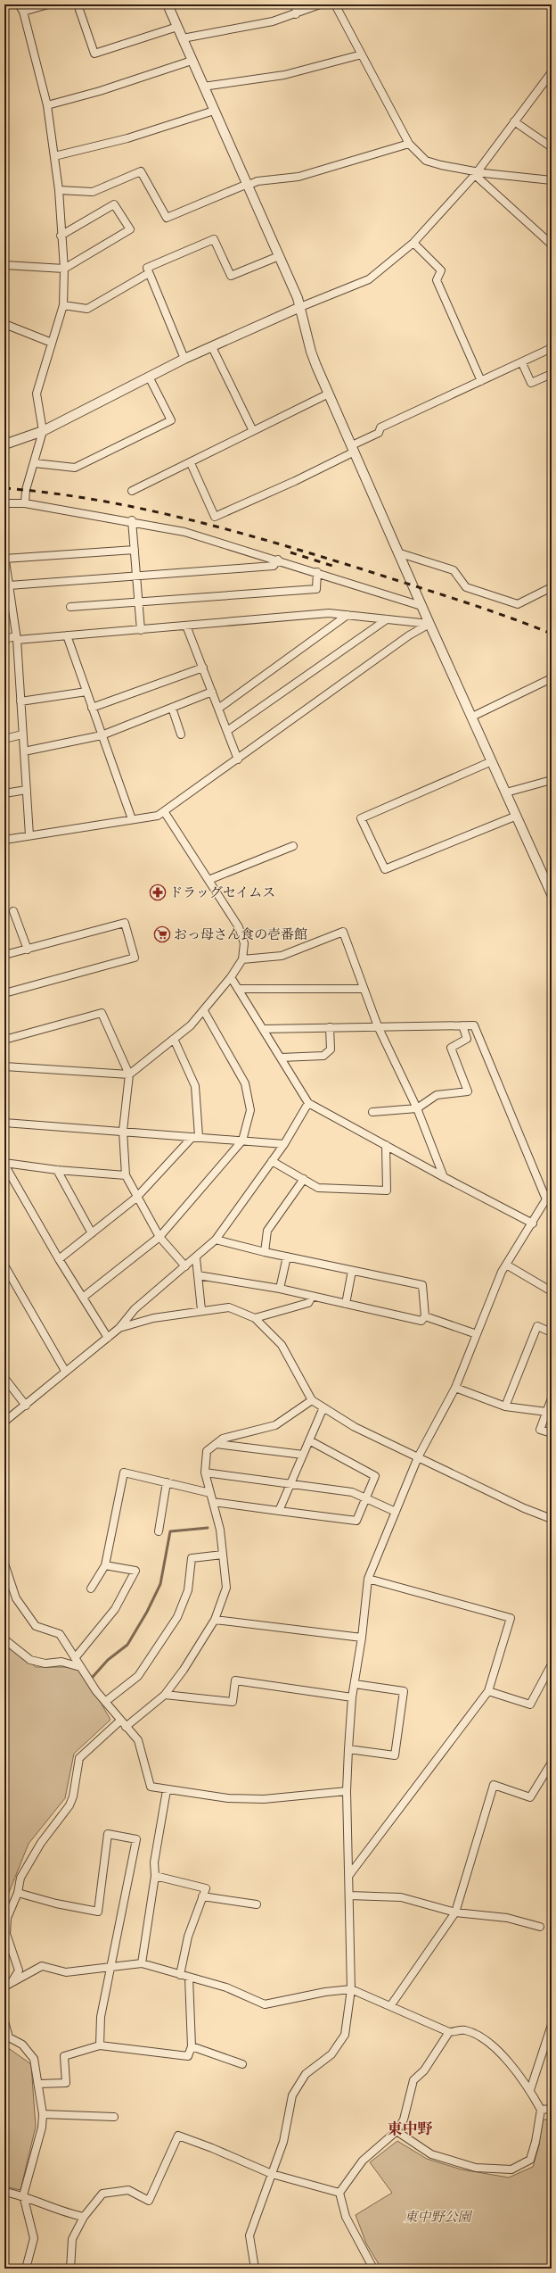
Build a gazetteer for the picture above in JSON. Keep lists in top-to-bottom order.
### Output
{
  "districts": ["東中野"],
  "parks": ["東中野公園"],
  "places": {
    "pharmacy": ["ドラッグセイムス"],
    "supermarket": ["おっ母さん食の壱番館"]
  }
}
